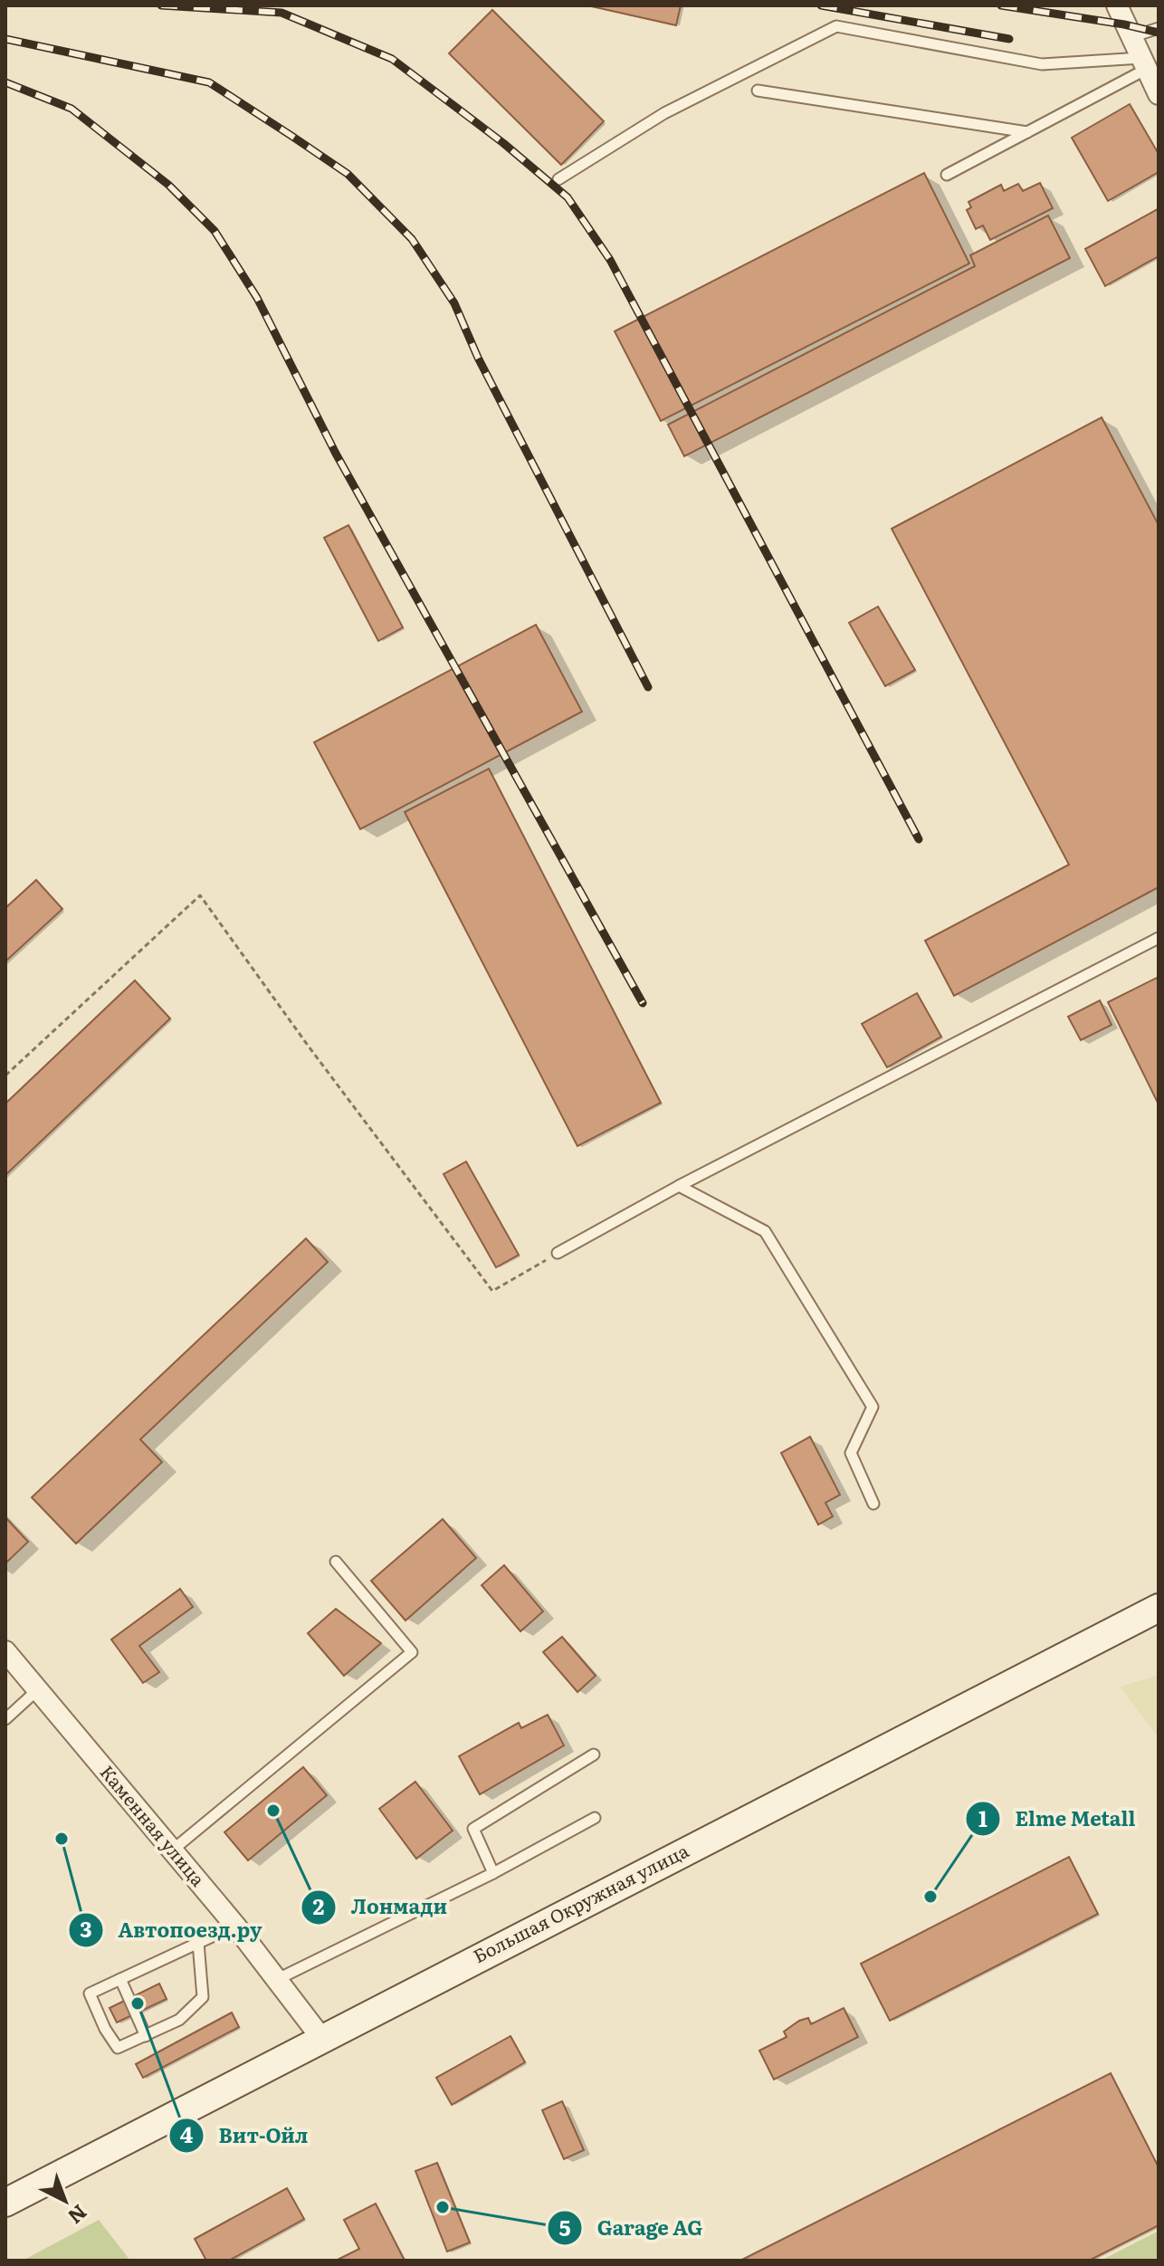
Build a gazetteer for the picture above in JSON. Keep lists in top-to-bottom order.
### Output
{
  "streets": {
    "main road": ["Большая Окружная улица"],
    "street": ["Каменная улица"]
  },
  "crossings": [
    ["Каменная улица", "Большая Окружная улица"]
  ],
  "places": [
    "Лонмади",
    "Автопоезд.ру",
    "Elme Metall",
    "Вит-Ойл",
    "Garage AG"
  ],
  "north": "bottom right"
}
